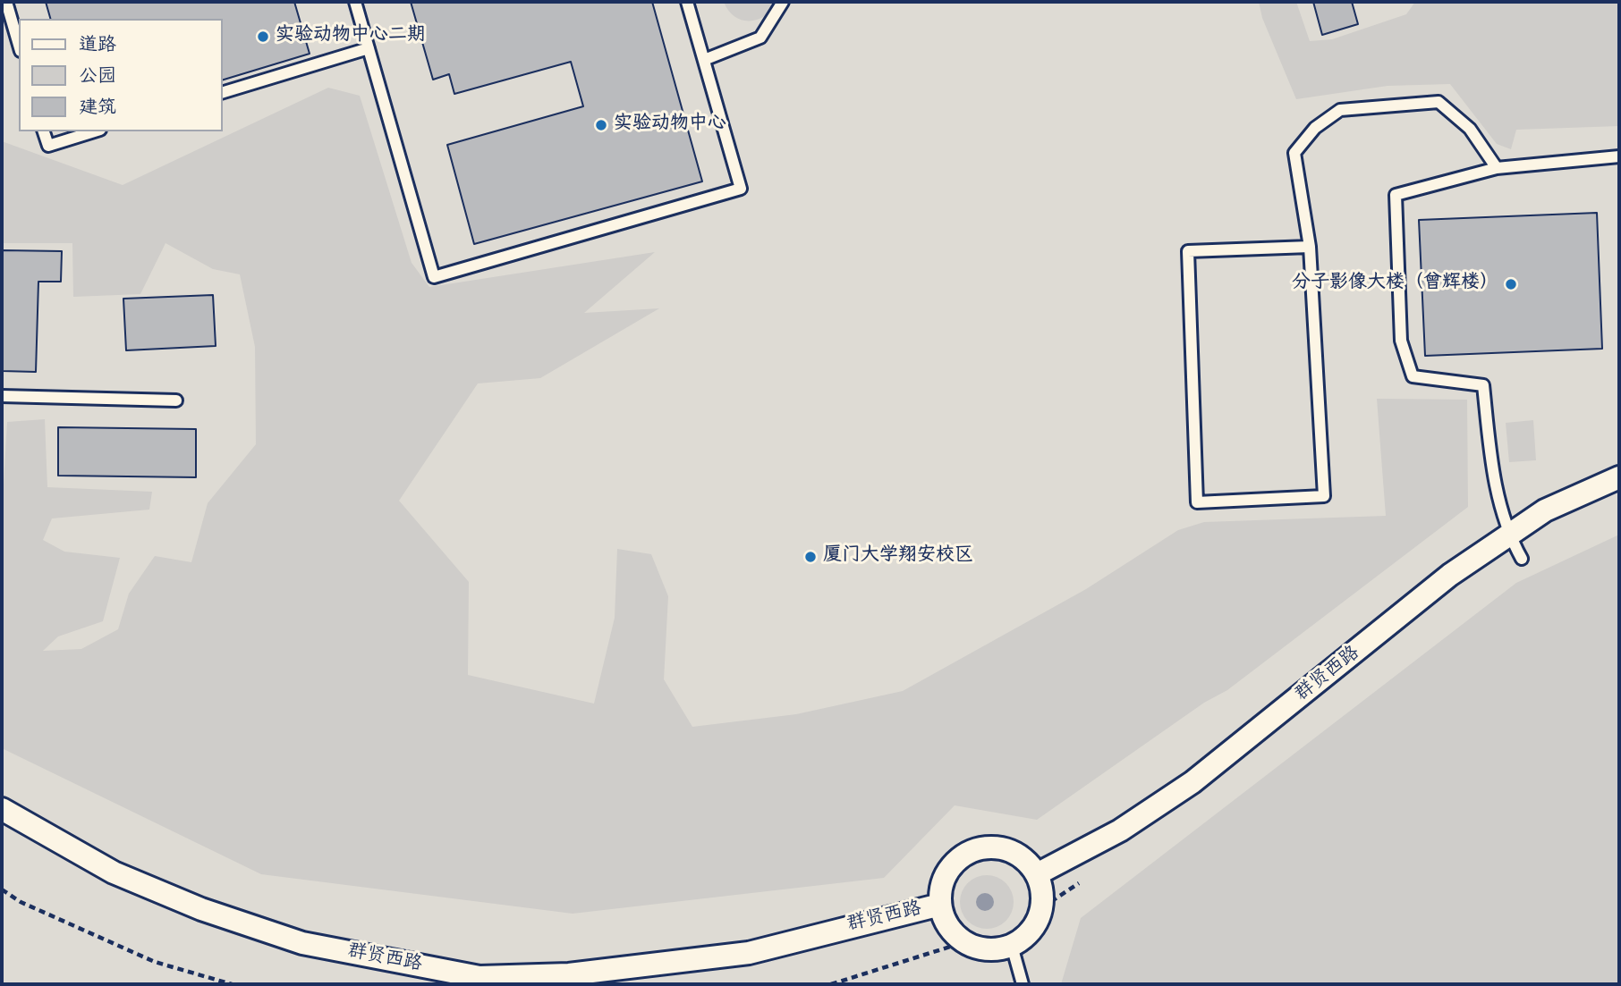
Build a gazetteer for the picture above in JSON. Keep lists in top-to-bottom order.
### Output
{
  "streets": {
    "street": ["群贤西路"]
  },
  "places": [
    "实验动物中心二期",
    "实验动物中心",
    "分子影像大楼（曾辉楼）",
    "厦门大学翔安校区"
  ],
  "legend": ["道路", "公园", "建筑"]
}
